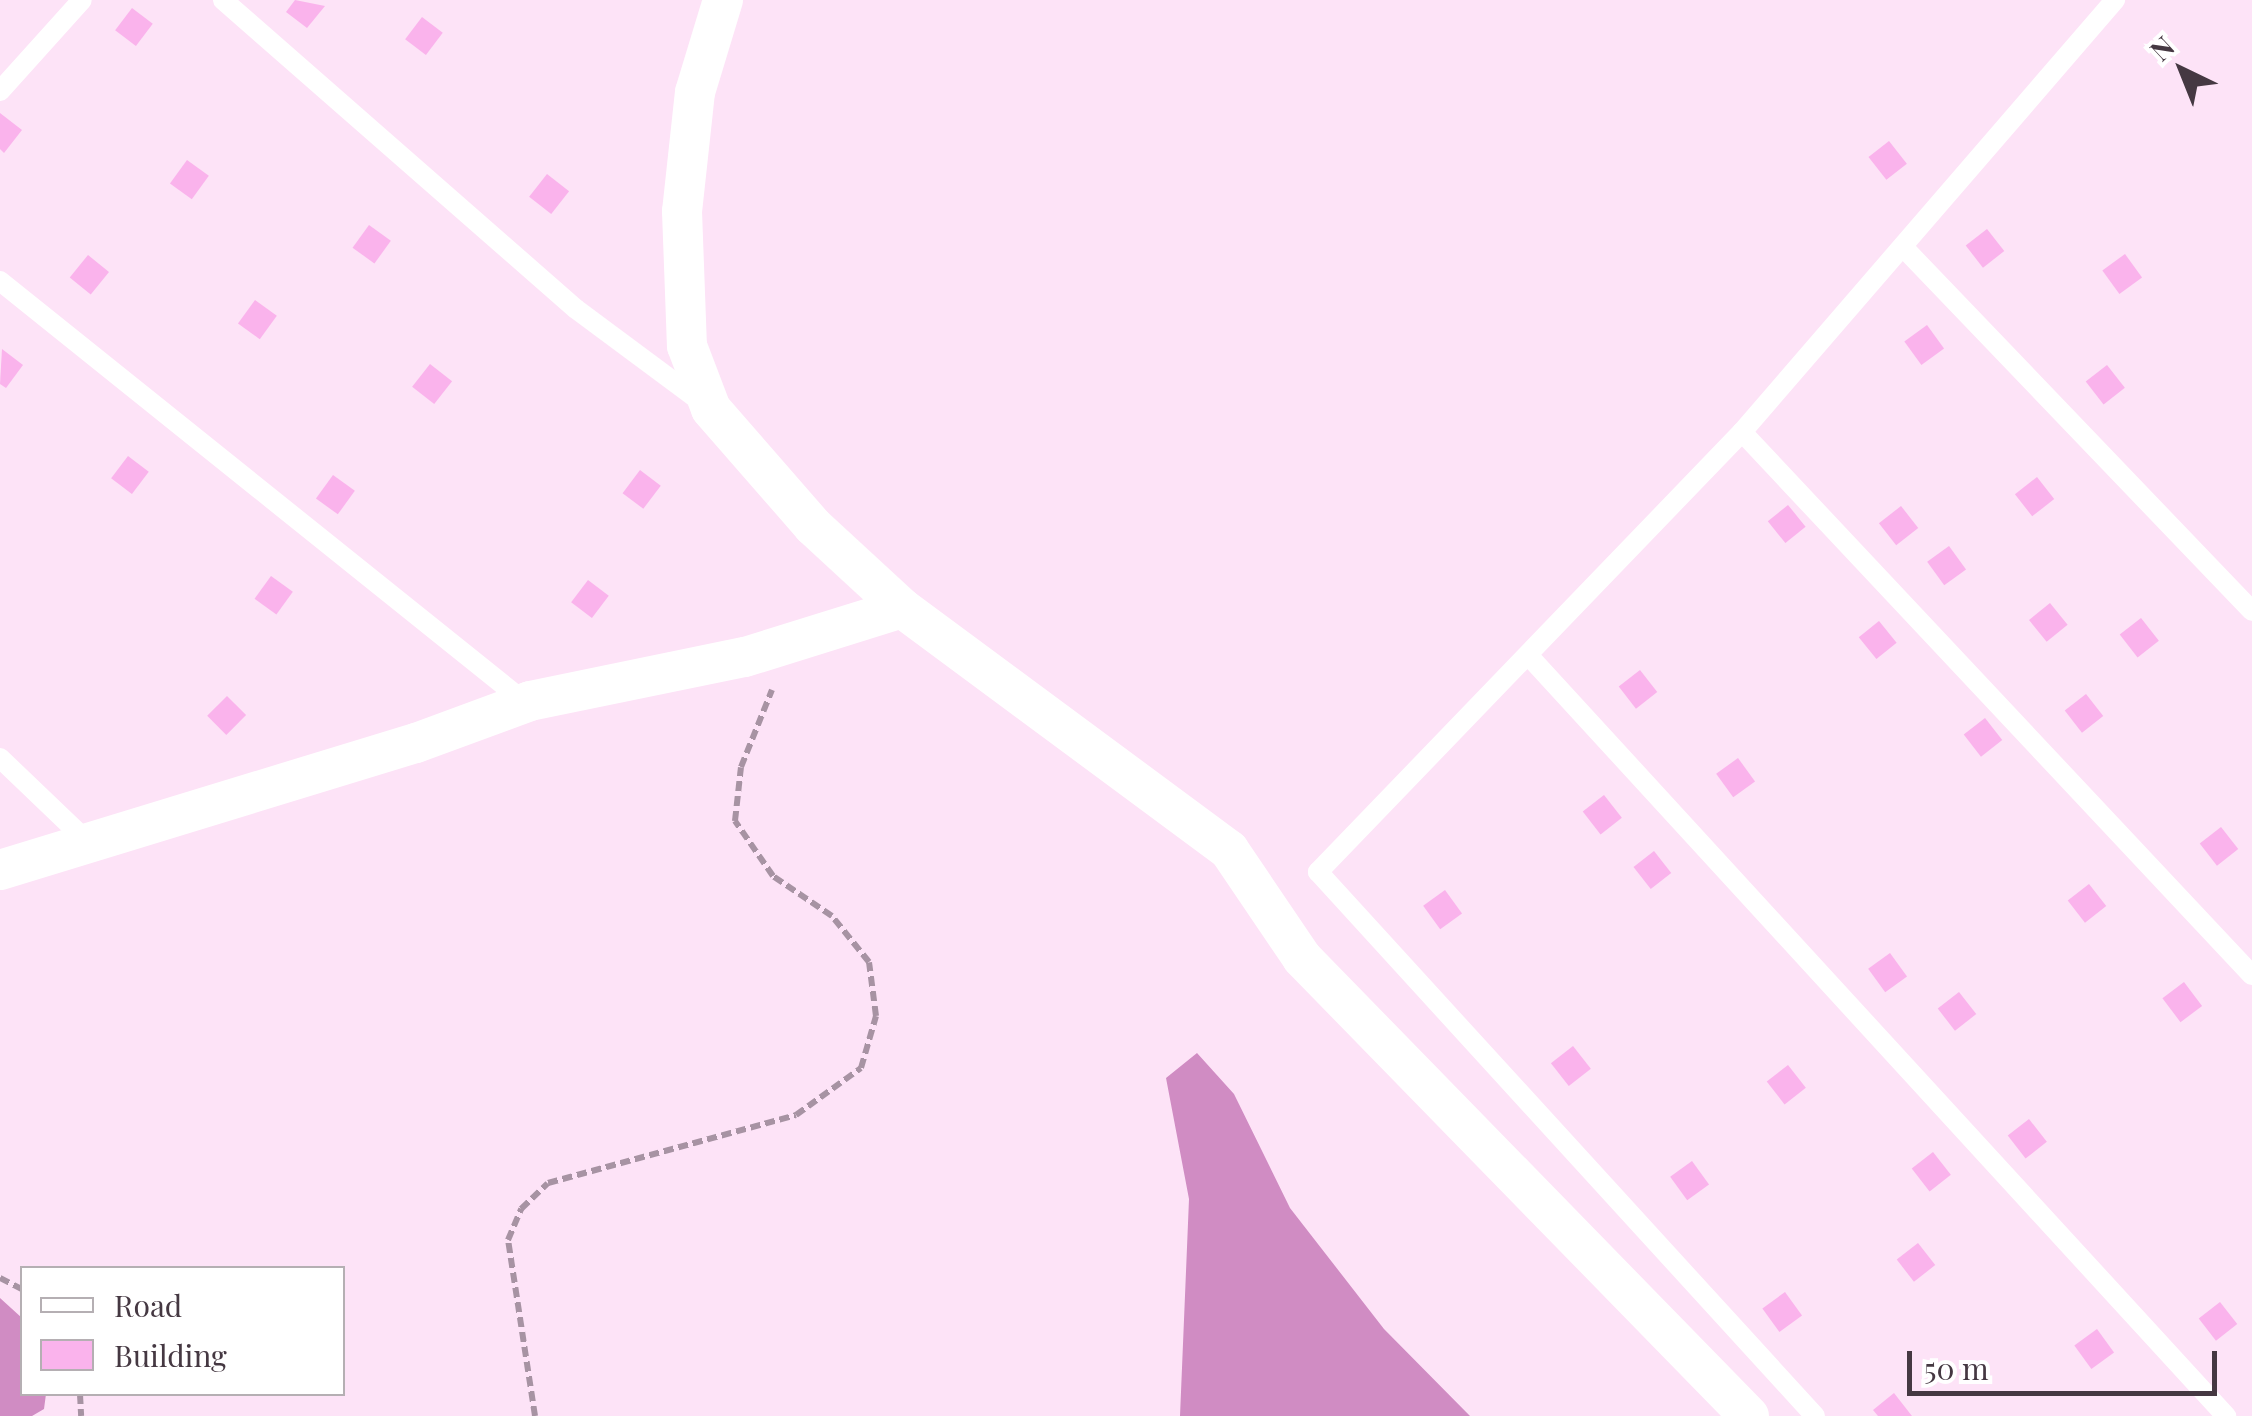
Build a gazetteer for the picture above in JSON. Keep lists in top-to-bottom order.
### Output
{
  "legend": ["Road", "Building"],
  "scale_bar": "50 m",
  "north": "top left"
}
